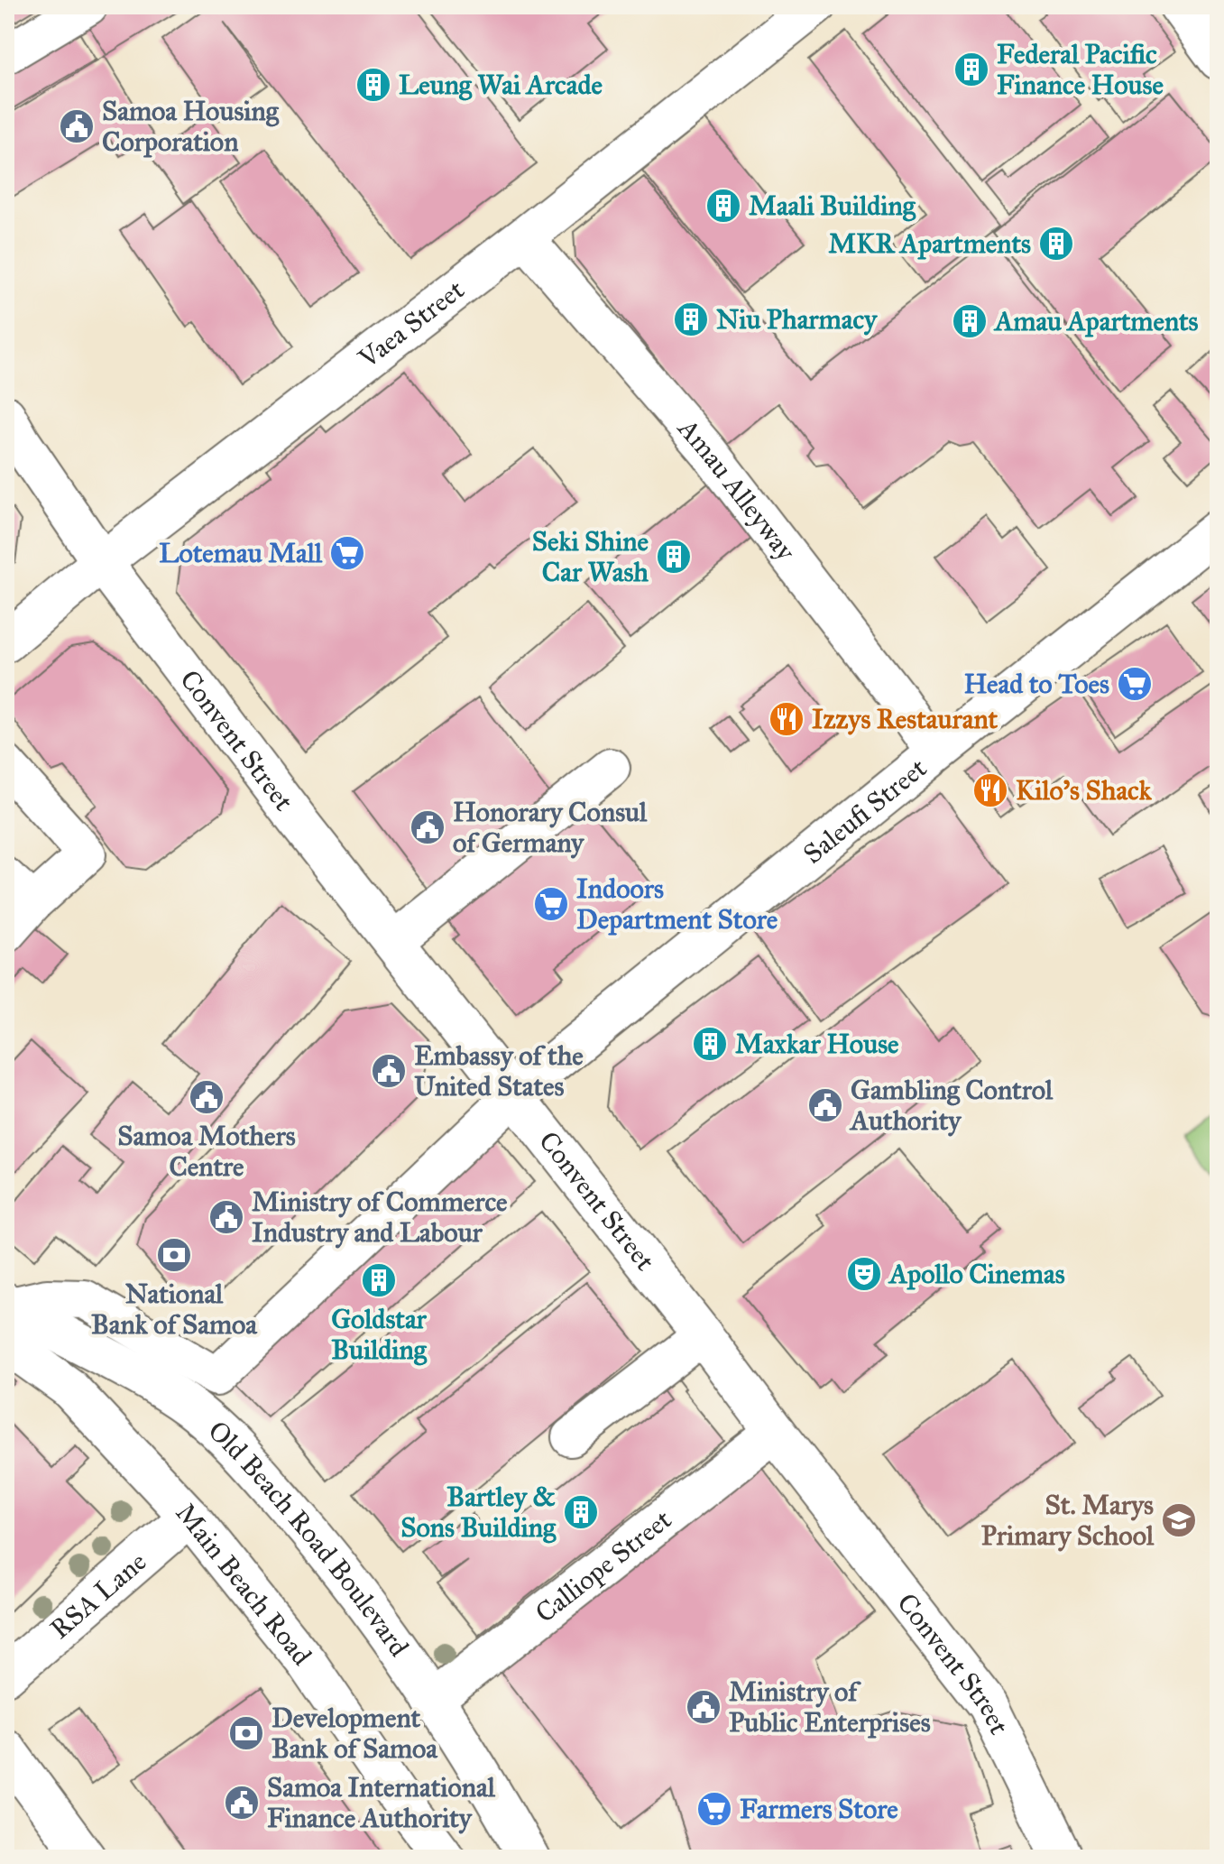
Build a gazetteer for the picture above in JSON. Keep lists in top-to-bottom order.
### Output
{
  "streets": {
    "main road": [
      "Vaea Street",
      "Convent Street",
      "Saleufi Street",
      "Old Beach Road Boulevard",
      "Calliope Street",
      "Main Beach Road",
      "RSA Lane"
    ],
    "street": ["Amau Alleyway"]
  },
  "crossings": [
    ["Vaea Street", "Amau Alleyway"],
    ["Vaea Street", "Convent Street"],
    ["Amau Alleyway", "Saleufi Street"],
    ["Convent Street", "Saleufi Street"],
    ["Convent Street", "Calliope Street"],
    ["Old Beach Road Boulevard", "Calliope Street"],
    ["Old Beach Road Boulevard", "Main Beach Road"],
    ["Main Beach Road", "RSA Lane"]
  ],
  "places": {
    "building": [
      "Federal Pacific Finance House",
      "Leung Wai Arcade",
      "Maali Building",
      "MKR Apartments",
      "Niu Pharmacy",
      "Amau Apartments",
      "Seki Shine Car Wash",
      "Maxkar House",
      "Goldstar Building",
      "Bartley & Sons Building"
    ],
    "public building": [
      "Samoa Housing Corporation",
      "Honorary Consul of Germany",
      "Embassy of the United States",
      "Samoa Mothers Centre",
      "Gambling Control Authority",
      "Ministry of Commerce Industry and Labour",
      "Ministry of Public Enterprises",
      "Samoa International Finance Authority"
    ],
    "supermarket": [
      "Lotemau Mall",
      "Head to Toes",
      "Indoors Department Store",
      "Farmers Store"
    ],
    "restaurant": ["Izzys Restaurant", "Kilo's Shack"],
    "bank": ["National Bank of Samoa", "Development Bank of Samoa"],
    "theatre": ["Apollo Cinemas"],
    "school or university": ["St. Marys Primary School"]
  }
}
